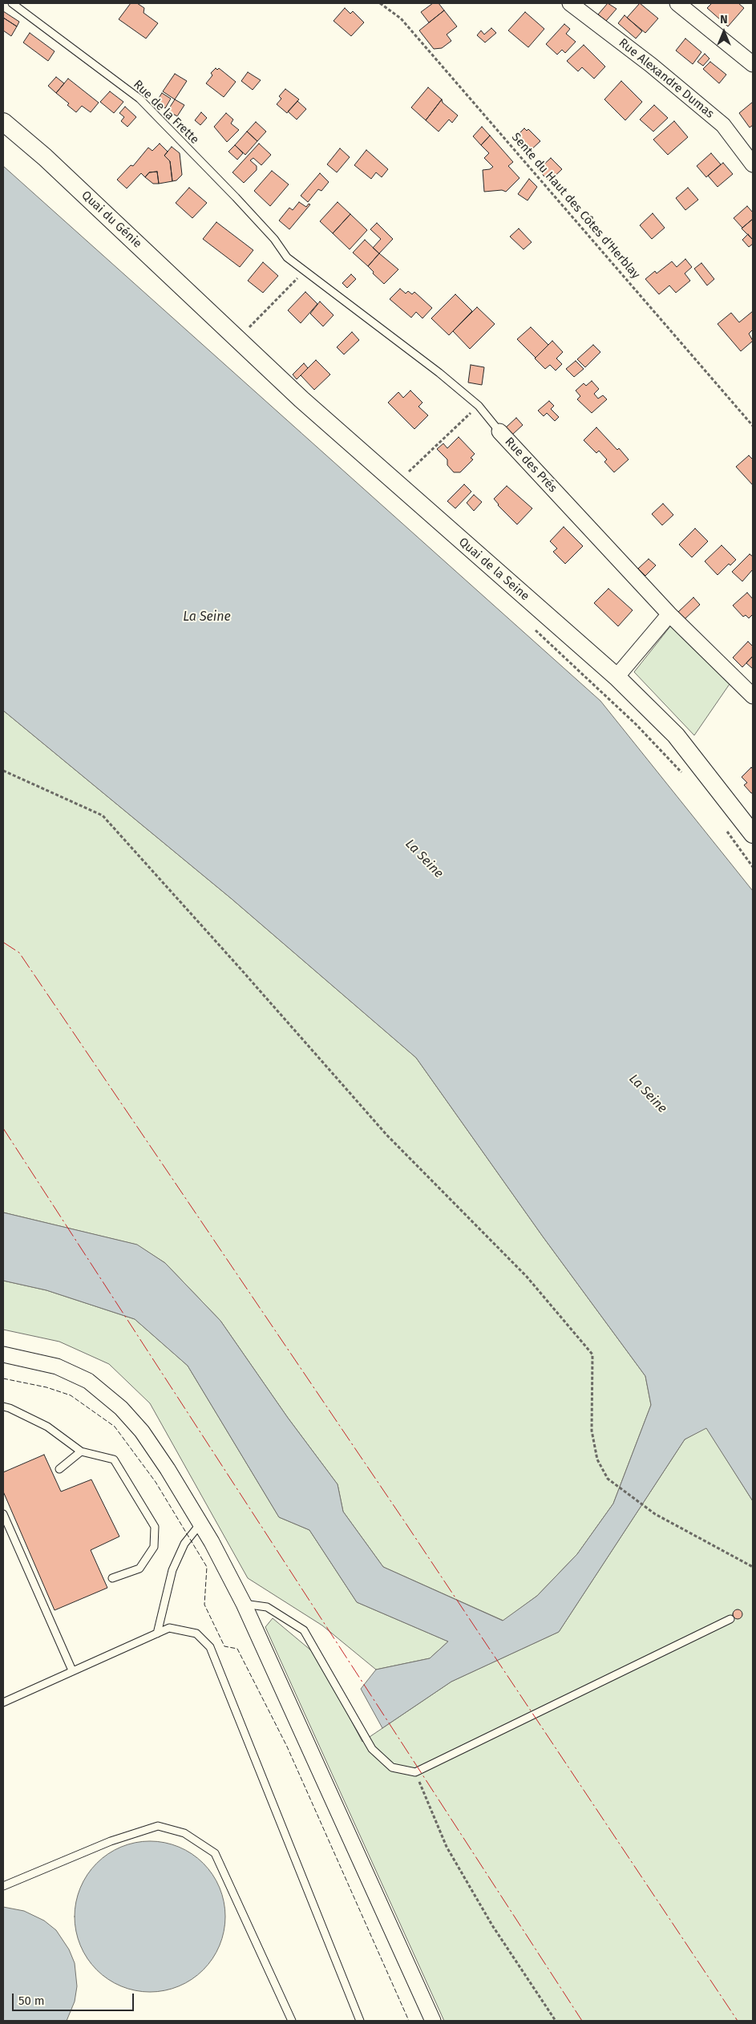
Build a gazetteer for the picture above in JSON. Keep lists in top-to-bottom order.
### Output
{
  "streets": {
    "street": [
      "Rue Alexandre Dumas",
      "Quai du Génie",
      "Rue des Prés",
      "Quai de la Seine"
    ],
    "lane": ["Rue de la Frette"],
    "path": ["Sente du Haut des Côtes d'Herblay"]
  },
  "crossings": [
    ["Rue de la Frette", "Rue des Prés"],
    ["Quai du Génie", "Quai de la Seine"]
  ],
  "water": ["La Seine"],
  "scale_bar": "50 m",
  "north": "top"
}
